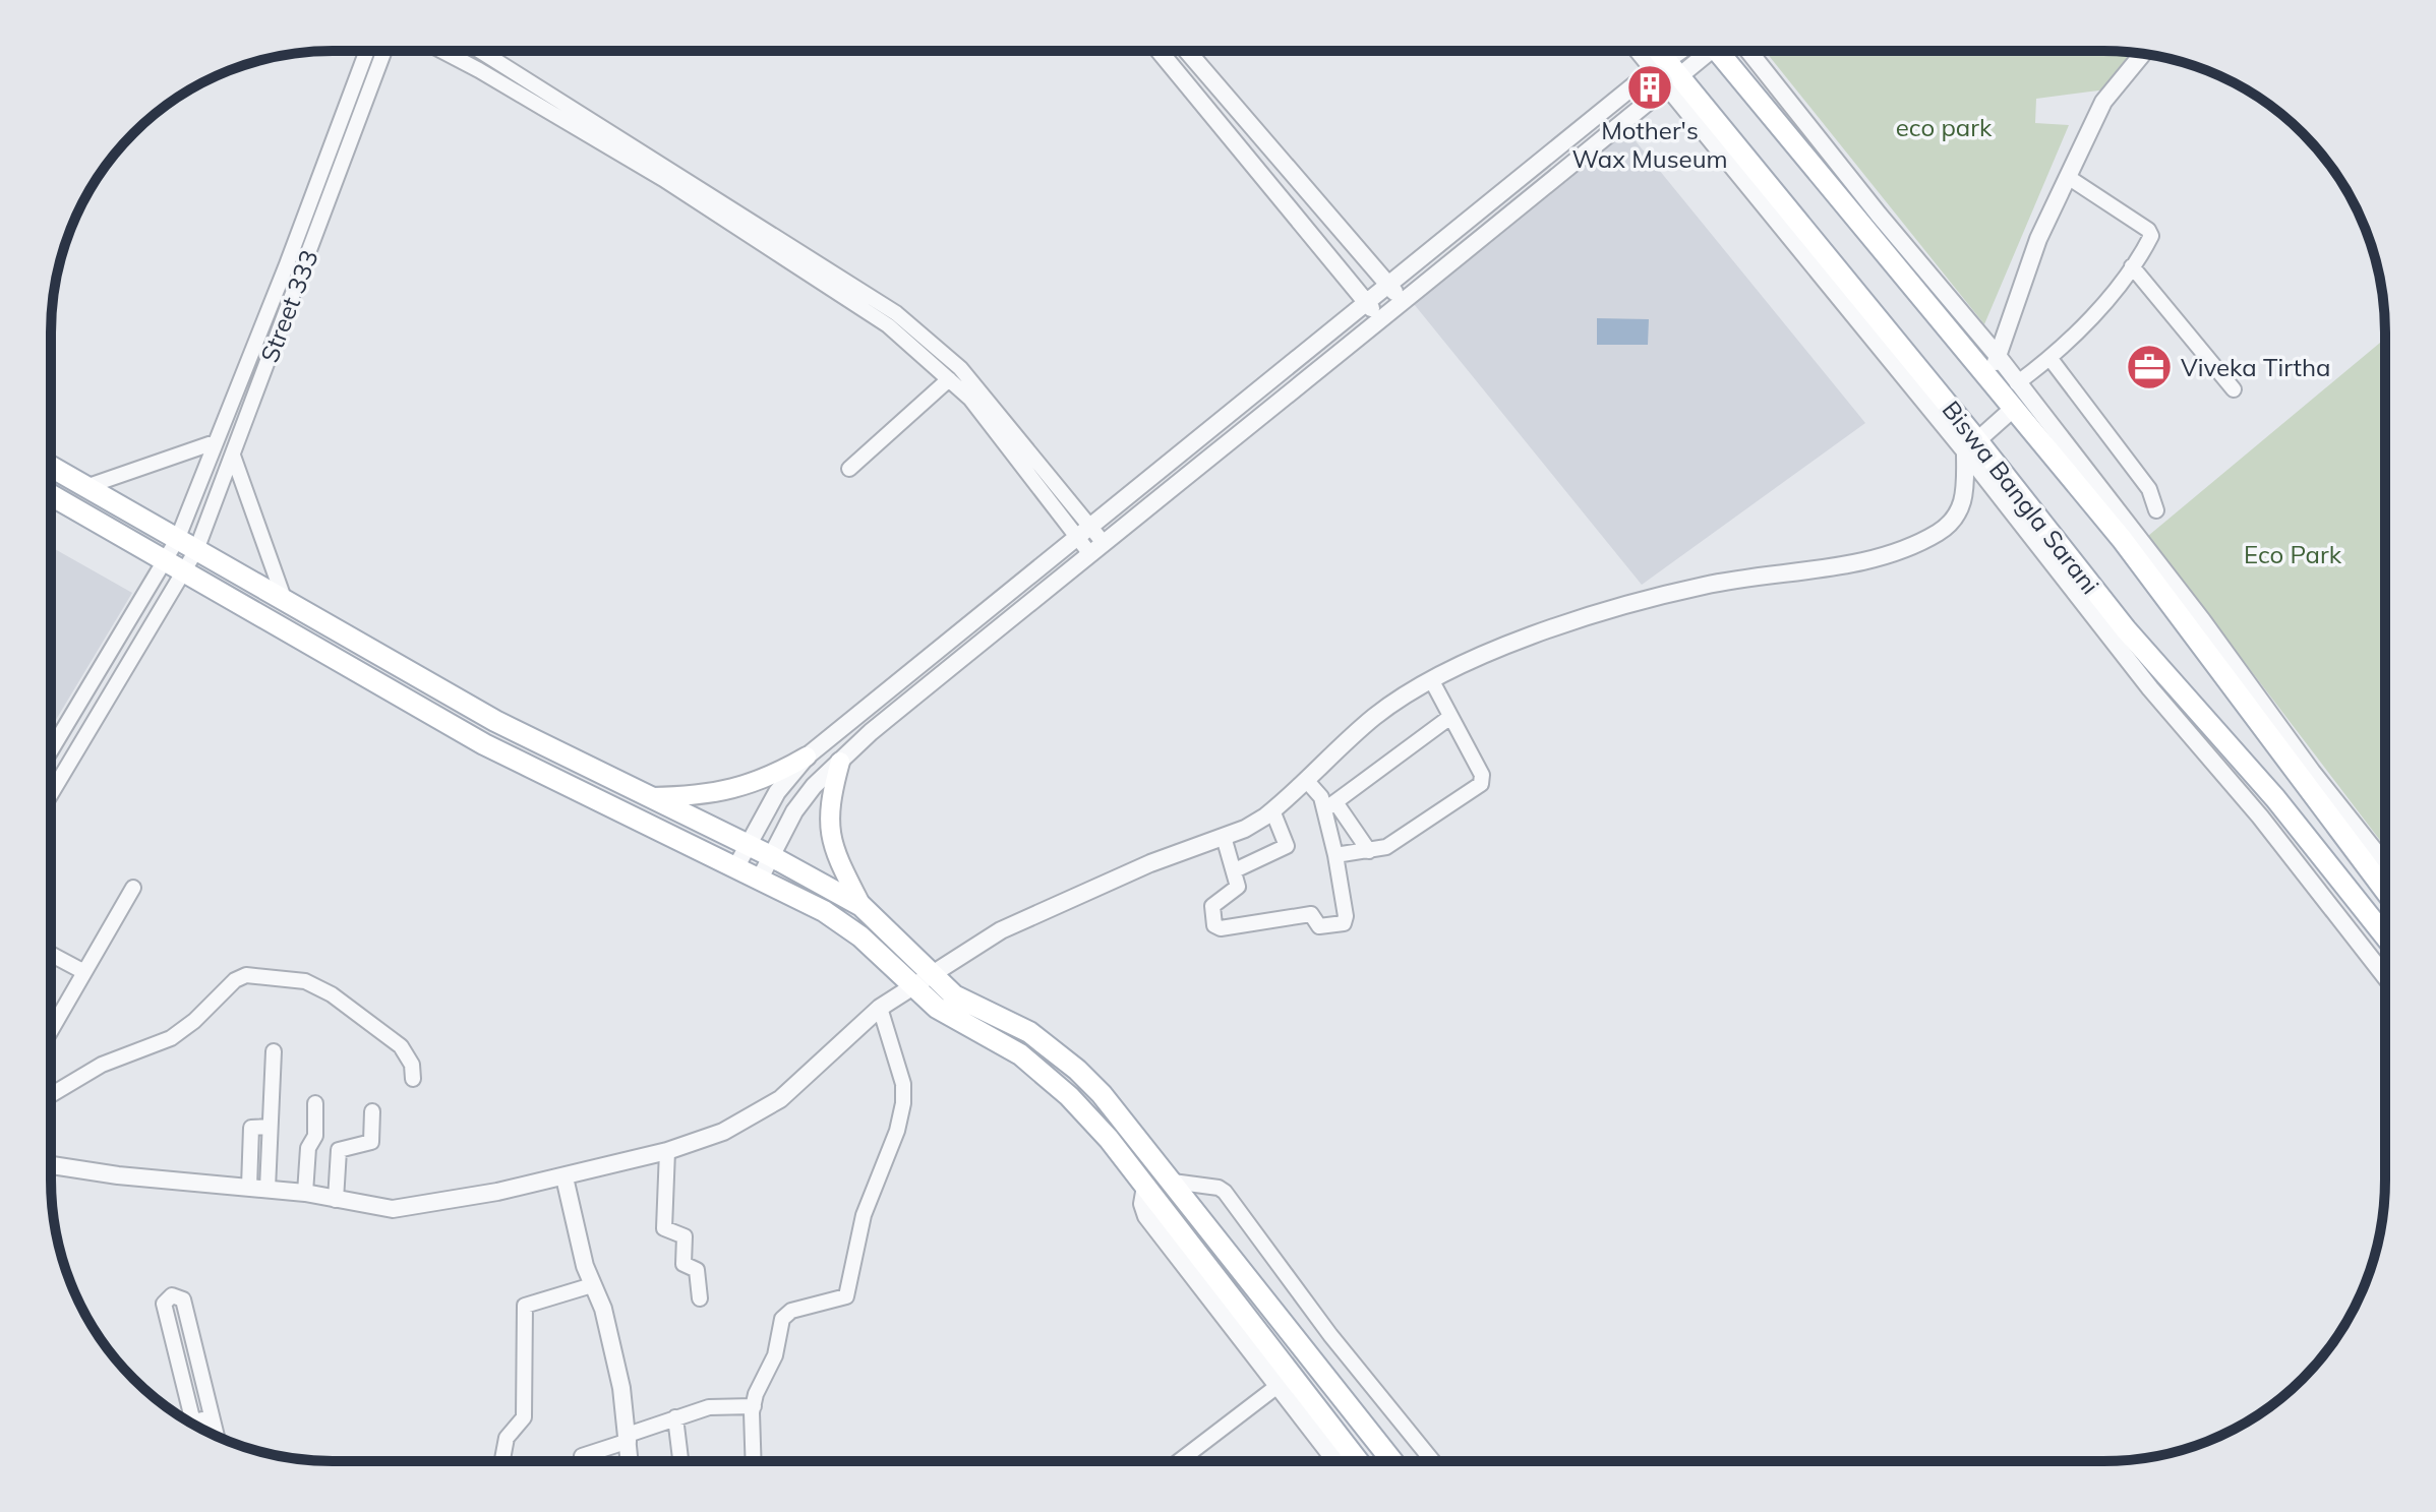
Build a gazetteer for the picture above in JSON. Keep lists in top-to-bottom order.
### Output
{
  "streets": {
    "main road": ["Biswa Bangla Sarani"],
    "street": ["Street 333"]
  },
  "parks": ["eco park", "Eco Park"],
  "places": {
    "building": ["Mother's Wax Museum"],
    "office": ["Viveka Tirtha"]
  }
}
